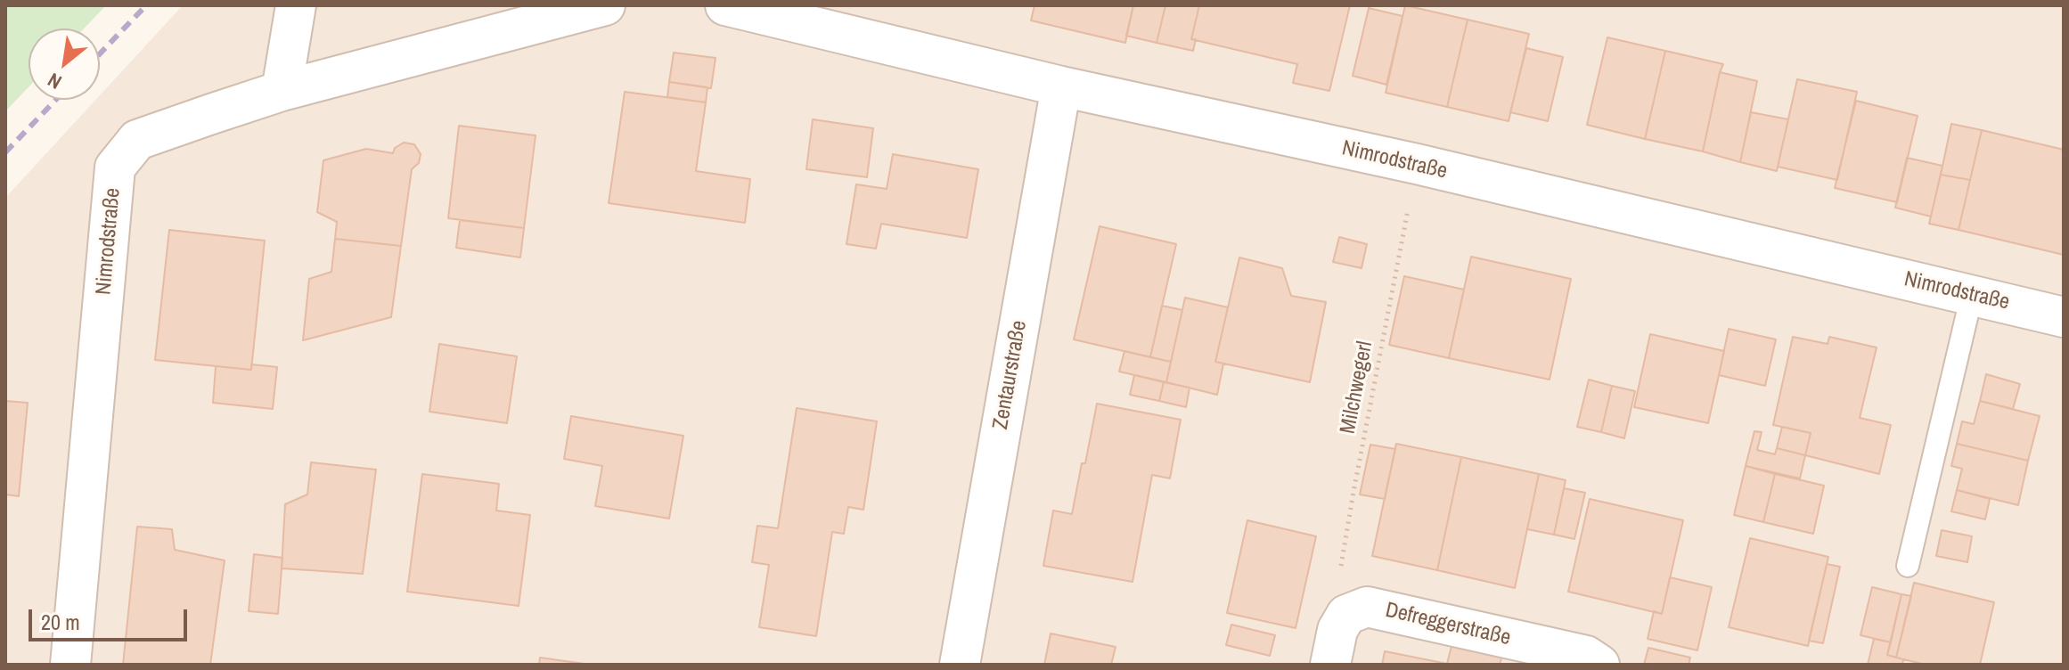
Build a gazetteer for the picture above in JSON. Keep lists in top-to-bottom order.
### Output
{
  "streets": {
    "street": ["Nimrodstraße", "Zentaurstraße", "Defreggerstraße"],
    "path": ["Milchwegerl"]
  },
  "crossings": [
    ["Nimrodstraße", "Zentaurstraße"],
    ["Nimrodstraße", "Milchwegerl"],
    ["Milchwegerl", "Defreggerstraße"]
  ],
  "scale_bar": "20 m",
  "north": "bottom left"
}
